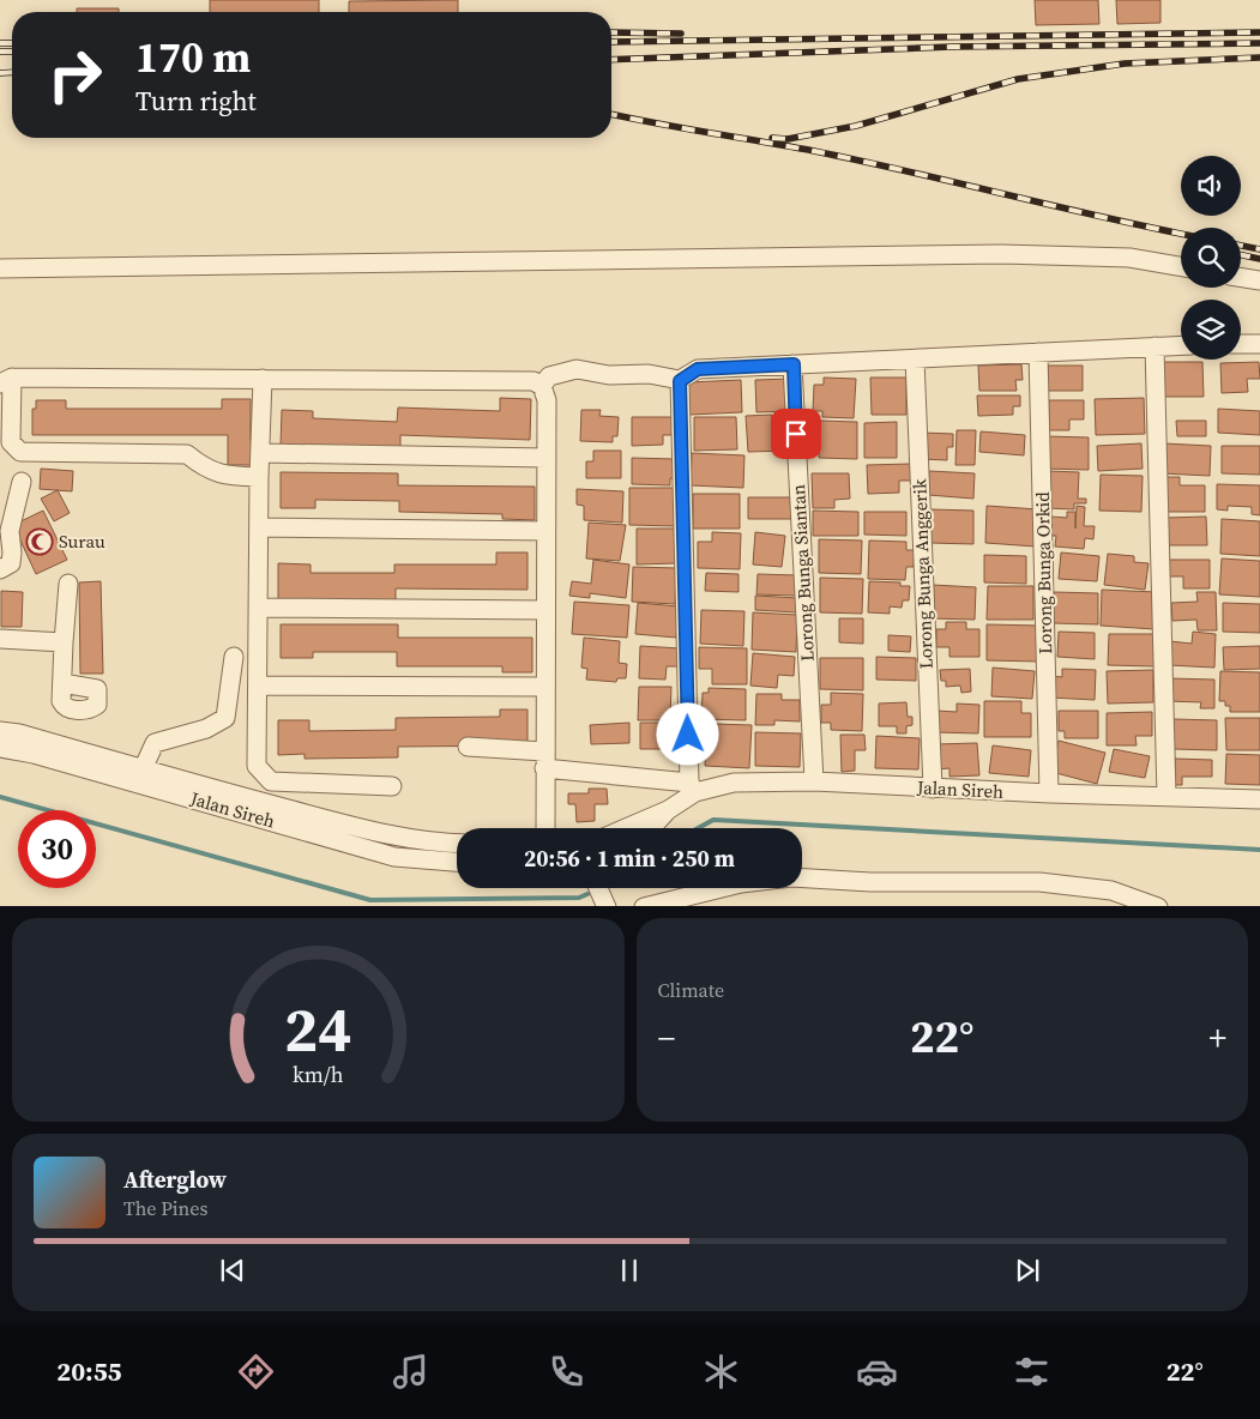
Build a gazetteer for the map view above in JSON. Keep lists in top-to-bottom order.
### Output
{
  "streets": {
    "street": [
      "Lorong Bunga Siantan",
      "Lorong Bunga Orkid",
      "Lorong Bunga Anggerik",
      "Jalan Sireh"
    ]
  },
  "crossings": [
    ["Lorong Bunga Siantan", "Jalan Sireh"],
    ["Lorong Bunga Orkid", "Jalan Sireh"],
    ["Lorong Bunga Anggerik", "Jalan Sireh"]
  ],
  "places": {
    "mosque": ["Surau"]
  },
  "page": {
    "turn": ["170 m", "Turn right"],
    "limit": "30",
    "trip": "20:56 · 1 min · 250 m",
    "tile": "Climate",
    "heat": ["−", "22°", "+"],
    "song": ["Afterglow", "The Pines"],
    "tabs": ["20:55", "22°"],
    "gauge": ["24", "km/h"]
  }
}
